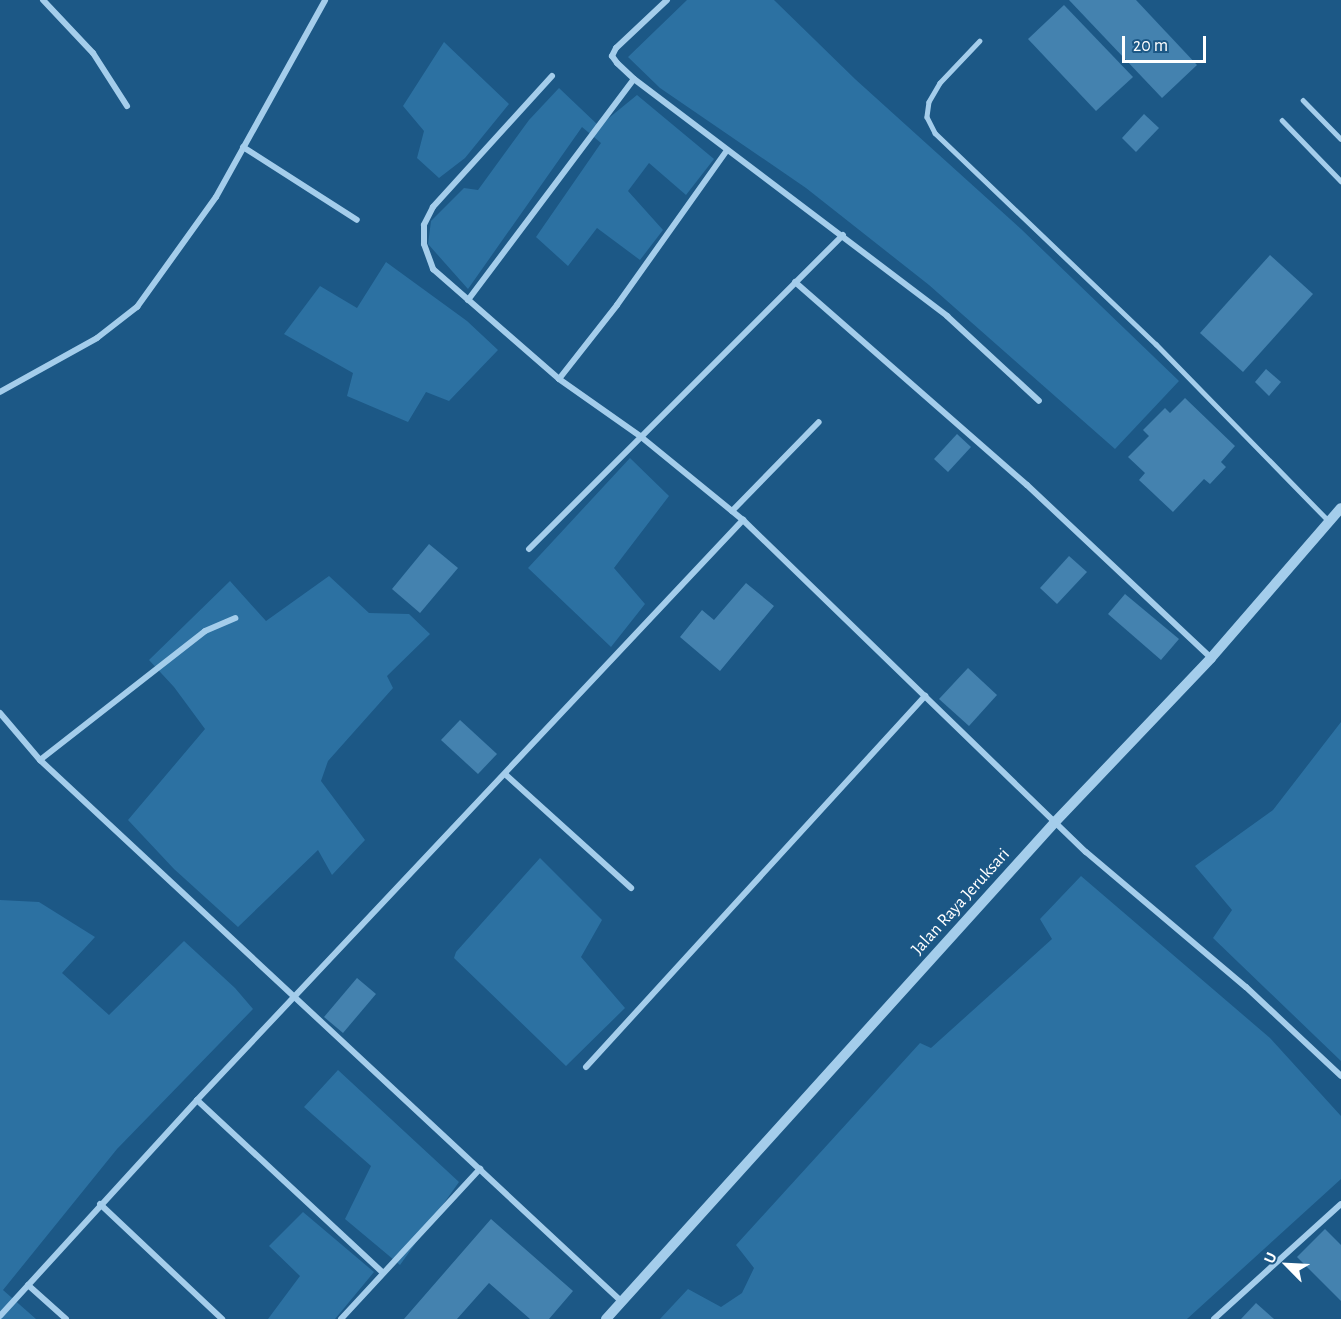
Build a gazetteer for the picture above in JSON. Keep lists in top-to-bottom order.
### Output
{
  "streets": {
    "street": ["Jalan Raya Jeruksari"]
  },
  "scale_bar": "20 m",
  "north": "top left"
}
